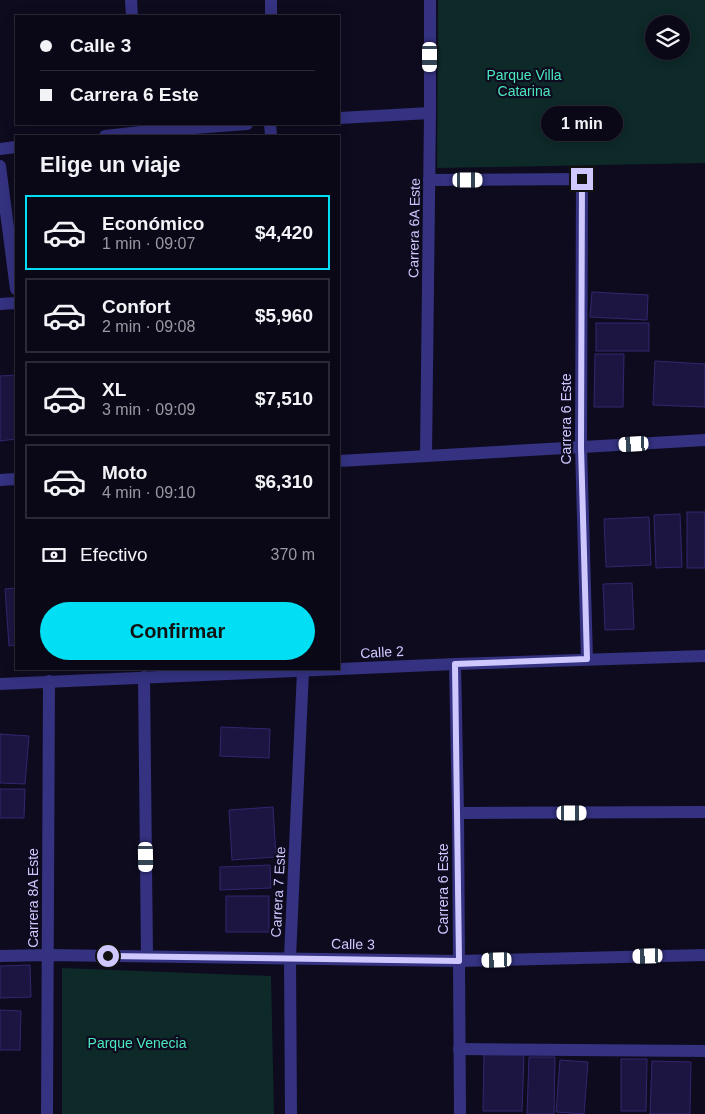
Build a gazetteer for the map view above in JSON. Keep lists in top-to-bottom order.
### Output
{
  "streets": {
    "street": [
      "Carrera 6A Este",
      "Carrera 6 Este",
      "Calle 2",
      "Carrera 7 Este",
      "Carrera 8A Este",
      "Calle 3"
    ]
  },
  "crossings": [
    ["Carrera 6A Este", "Carrera 6 Este"],
    ["Carrera 6 Este", "Calle 2"],
    ["Carrera 6 Este", "Calle 3"],
    ["Calle 2", "Carrera 7 Este"],
    ["Calle 2", "Carrera 8A Este"],
    ["Carrera 7 Este", "Calle 3"],
    ["Carrera 8A Este", "Calle 3"]
  ],
  "parks": ["Parque Villa Catarina", "Parque Venecia"],
  "page": {
    "banner": ["Calle 3", "Carrera 6 Este"],
    "bubble": "1 min",
    "heading": "Elige un viaje",
    "list": [
      {
        "name": "Económico",
        "note": "1 min · 09:07",
        "value": "$4,420"
      },
      {
        "name": "Confort",
        "note": "2 min · 09:08",
        "value": "$5,960"
      },
      {
        "name": "XL",
        "note": "3 min · 09:09",
        "value": "$7,510"
      },
      {
        "name": "Moto",
        "note": "4 min · 09:10",
        "value": "$6,310"
      }
    ],
    "pay": ["Efectivo", "370 m"],
    "buttons": "Confirmar"
  }
}
